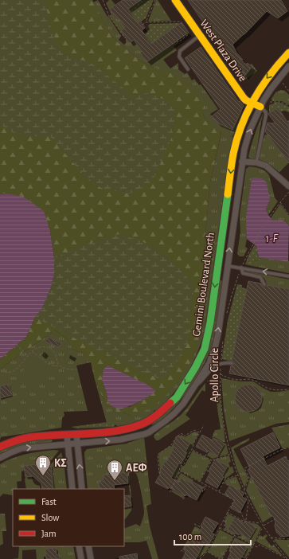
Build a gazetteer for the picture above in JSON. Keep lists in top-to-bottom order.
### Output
{
  "streets": {
    "street": ["West Plaza Drive", "Gemini Boulevard North"],
    "path": ["Apollo Circle"]
  },
  "crossings": [
    ["West Plaza Drive", "Gemini Boulevard North"]
  ],
  "water": ["1-F"],
  "places": {
    "building": ["ΚΣ", "AEΦ"]
  },
  "legend": ["Fast", "Slow", "Jam"],
  "scale_bar": "100 m"
}
